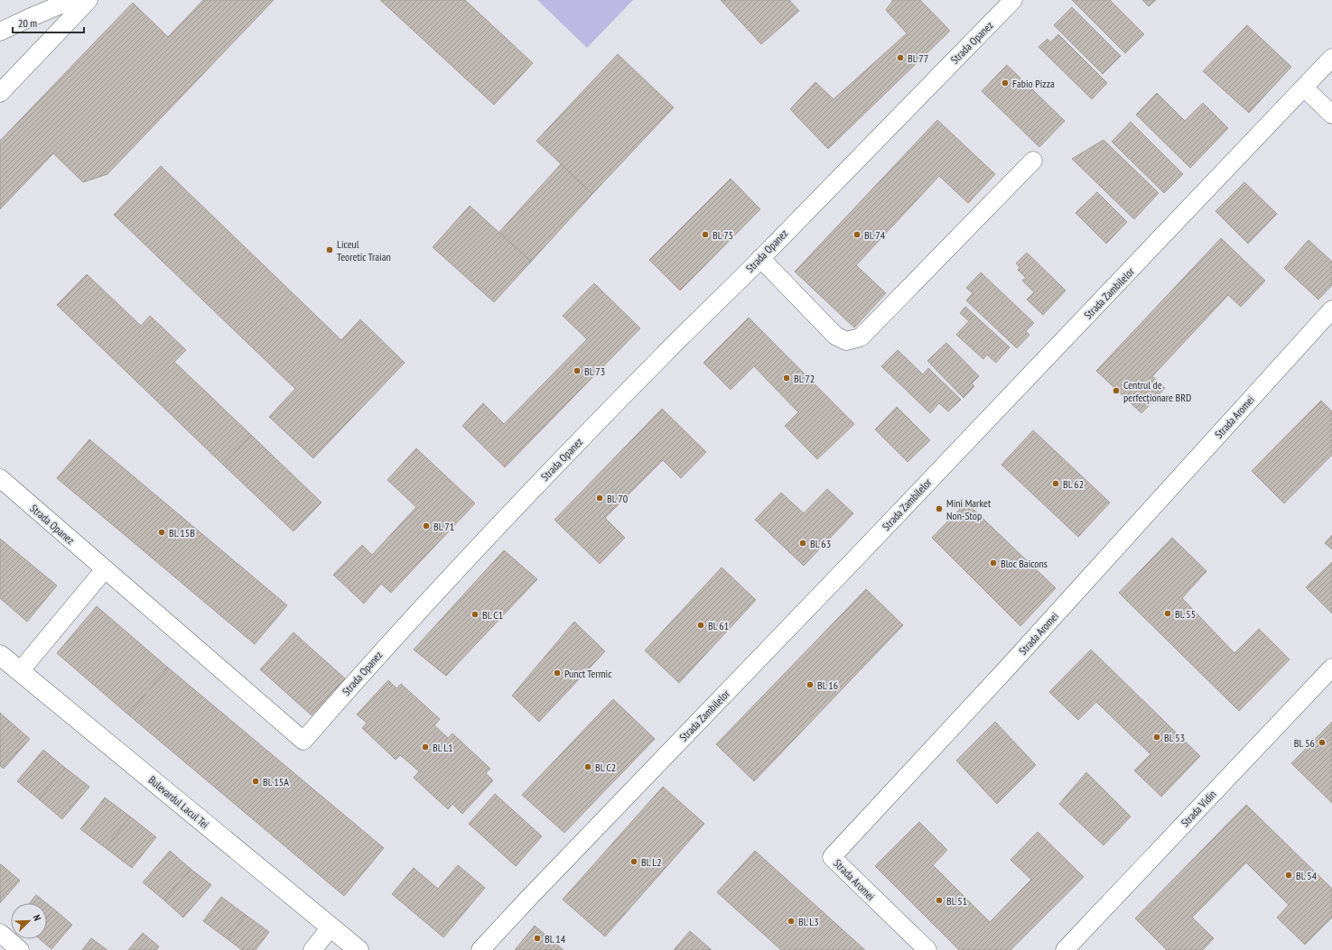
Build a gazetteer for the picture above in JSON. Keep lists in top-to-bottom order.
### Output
{
  "streets": {
    "main road": ["Bulevardul Lacul Tei"],
    "street": [
      "Strada Opanez",
      "Strada Zambilelor",
      "Strada Aromei",
      "Strada Vidin"
    ]
  },
  "places": [
    "Bl. 77",
    "Fabio Pizza",
    "Bl. 75",
    "Bl. 74",
    "Liceul Teoretic Traian",
    "Bl. 73",
    "Bl. 72",
    "Centrul de perfecționare BRD",
    "Bl. 62",
    "Bl. 70",
    "Mini Market Non-Stop",
    "Bl. 71",
    "Bl. 15B",
    "Bl. 63",
    "Bloc Baicons",
    "Bl. 55",
    "Bl. C1",
    "Bl. 61",
    "Punct Termic",
    "Bl. 16",
    "Bl. 53",
    "Bl. 56",
    "Bl. L1",
    "Bl. C2",
    "Bl. 15A",
    "Bl. L2",
    "Bl. 54",
    "Bl. 51",
    "Bl. L3",
    "Bl. 14"
  ],
  "scale_bar": "20 m",
  "north": "top right"
}
